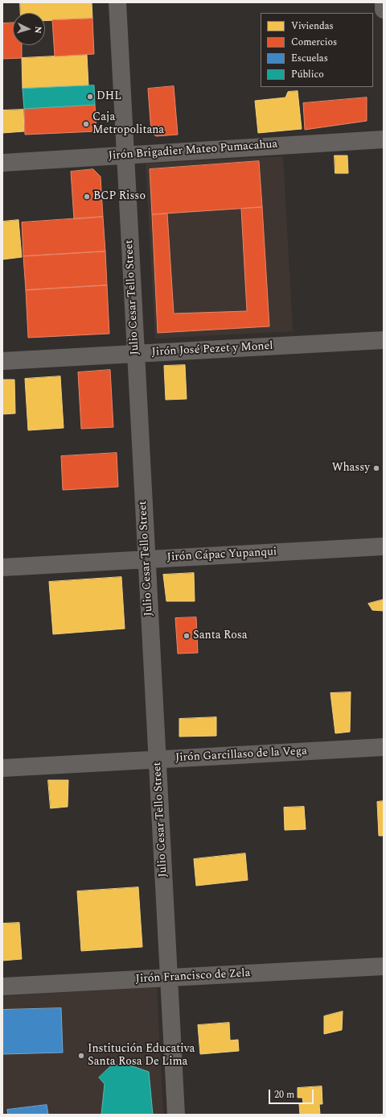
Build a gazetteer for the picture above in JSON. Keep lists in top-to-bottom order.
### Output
{
  "streets": {
    "street": [
      "Jirón Brigadier Mateo Pumacahua",
      "Julio Cesar Tello Street",
      "Jirón José Pezet y Monel",
      "Jirón Cápac Yupanqui",
      "Jirón Garcillaso de la Vega",
      "Jirón Francisco de Zela"
    ]
  },
  "crossings": [
    ["Jirón Brigadier Mateo Pumacahua", "Julio Cesar Tello Street"],
    ["Julio Cesar Tello Street", "Jirón José Pezet y Monel"],
    ["Julio Cesar Tello Street", "Jirón Cápac Yupanqui"],
    ["Julio Cesar Tello Street", "Jirón Garcillaso de la Vega"],
    ["Julio Cesar Tello Street", "Jirón Francisco de Zela"]
  ],
  "places": [
    "DHL",
    "Caja Metropolitana",
    "BCP Risso",
    "Whassy",
    "Santa Rosa",
    "Institución Educativa Santa Rosa De Lima"
  ],
  "legend": [
    "Viviendas",
    "Comercios",
    "Escuelas",
    "Público"
  ],
  "scale_bar": "20 m",
  "north": "right"
}
